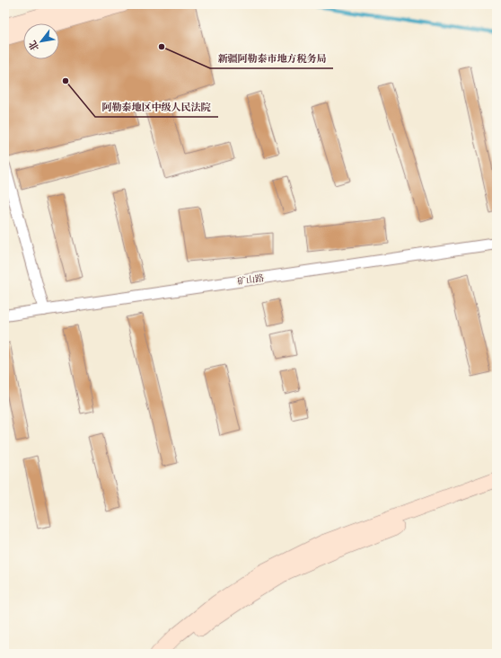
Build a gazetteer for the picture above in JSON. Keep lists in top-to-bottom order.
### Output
{
  "streets": {
    "street": ["矿山路"]
  },
  "places": ["新疆阿勒泰市地方税务局", "阿勒泰地区中级人民法院"],
  "north": "bottom left"
}
